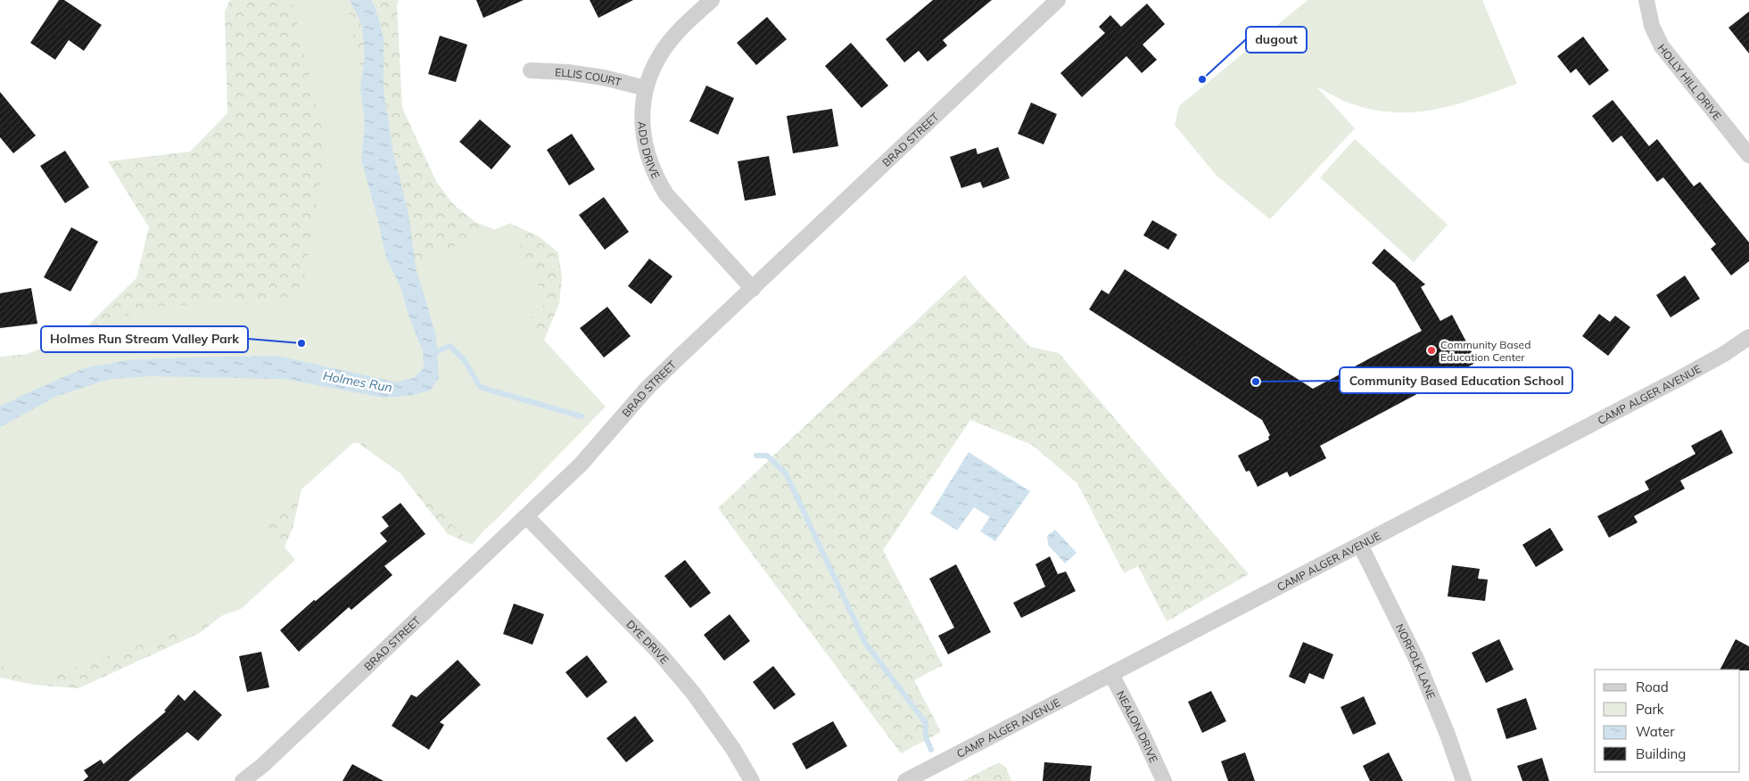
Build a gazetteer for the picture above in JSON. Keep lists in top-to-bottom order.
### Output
{
  "streets": {
    "street": [
      "ELLIS COURT",
      "HOLLY HILL DRIVE",
      "BRAD STREET",
      "ADD DRIVE",
      "CAMP ALGER AVENUE",
      "DYE DRIVE",
      "NORFOLK LANE",
      "NEALON DRIVE"
    ]
  },
  "crossings": [
    ["ELLIS COURT", "ADD DRIVE"],
    ["BRAD STREET", "ADD DRIVE"],
    ["BRAD STREET", "DYE DRIVE"],
    ["CAMP ALGER AVENUE", "NORFOLK LANE"],
    ["CAMP ALGER AVENUE", "NEALON DRIVE"]
  ],
  "water": ["Holmes Run"],
  "places": [
    "dugout",
    "Holmes Run Stream Valley Park",
    "Community Based Education Center",
    "Community Based Education School"
  ],
  "legend": [
    "Road",
    "Park",
    "Water",
    "Building"
  ]
}
